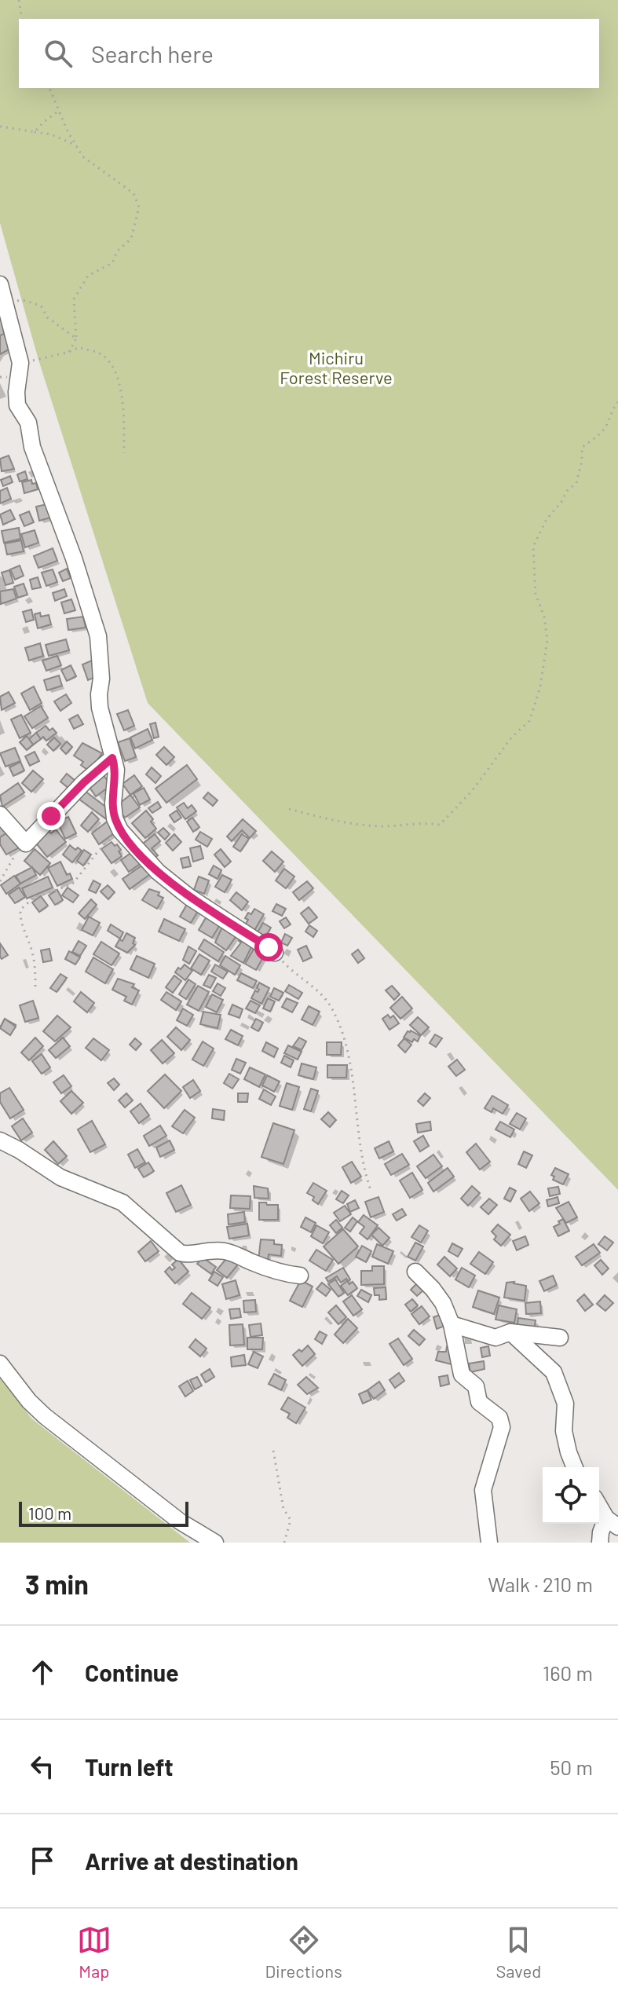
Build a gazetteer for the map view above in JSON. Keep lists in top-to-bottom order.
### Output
{
  "parks": ["Michiru Forest Reserve"],
  "scale_bar": "100 m",
  "page": {
    "search": "Search here",
    "scale": "100 m",
    "heading": ["3 min", "Walk · 210 m"],
    "list": [
      ["Continue", "160 m"],
      ["Turn left", "50 m"],
      "Arrive at destination"
    ],
    "nav": ["Map", "Directions", "Saved"]
  }
}
